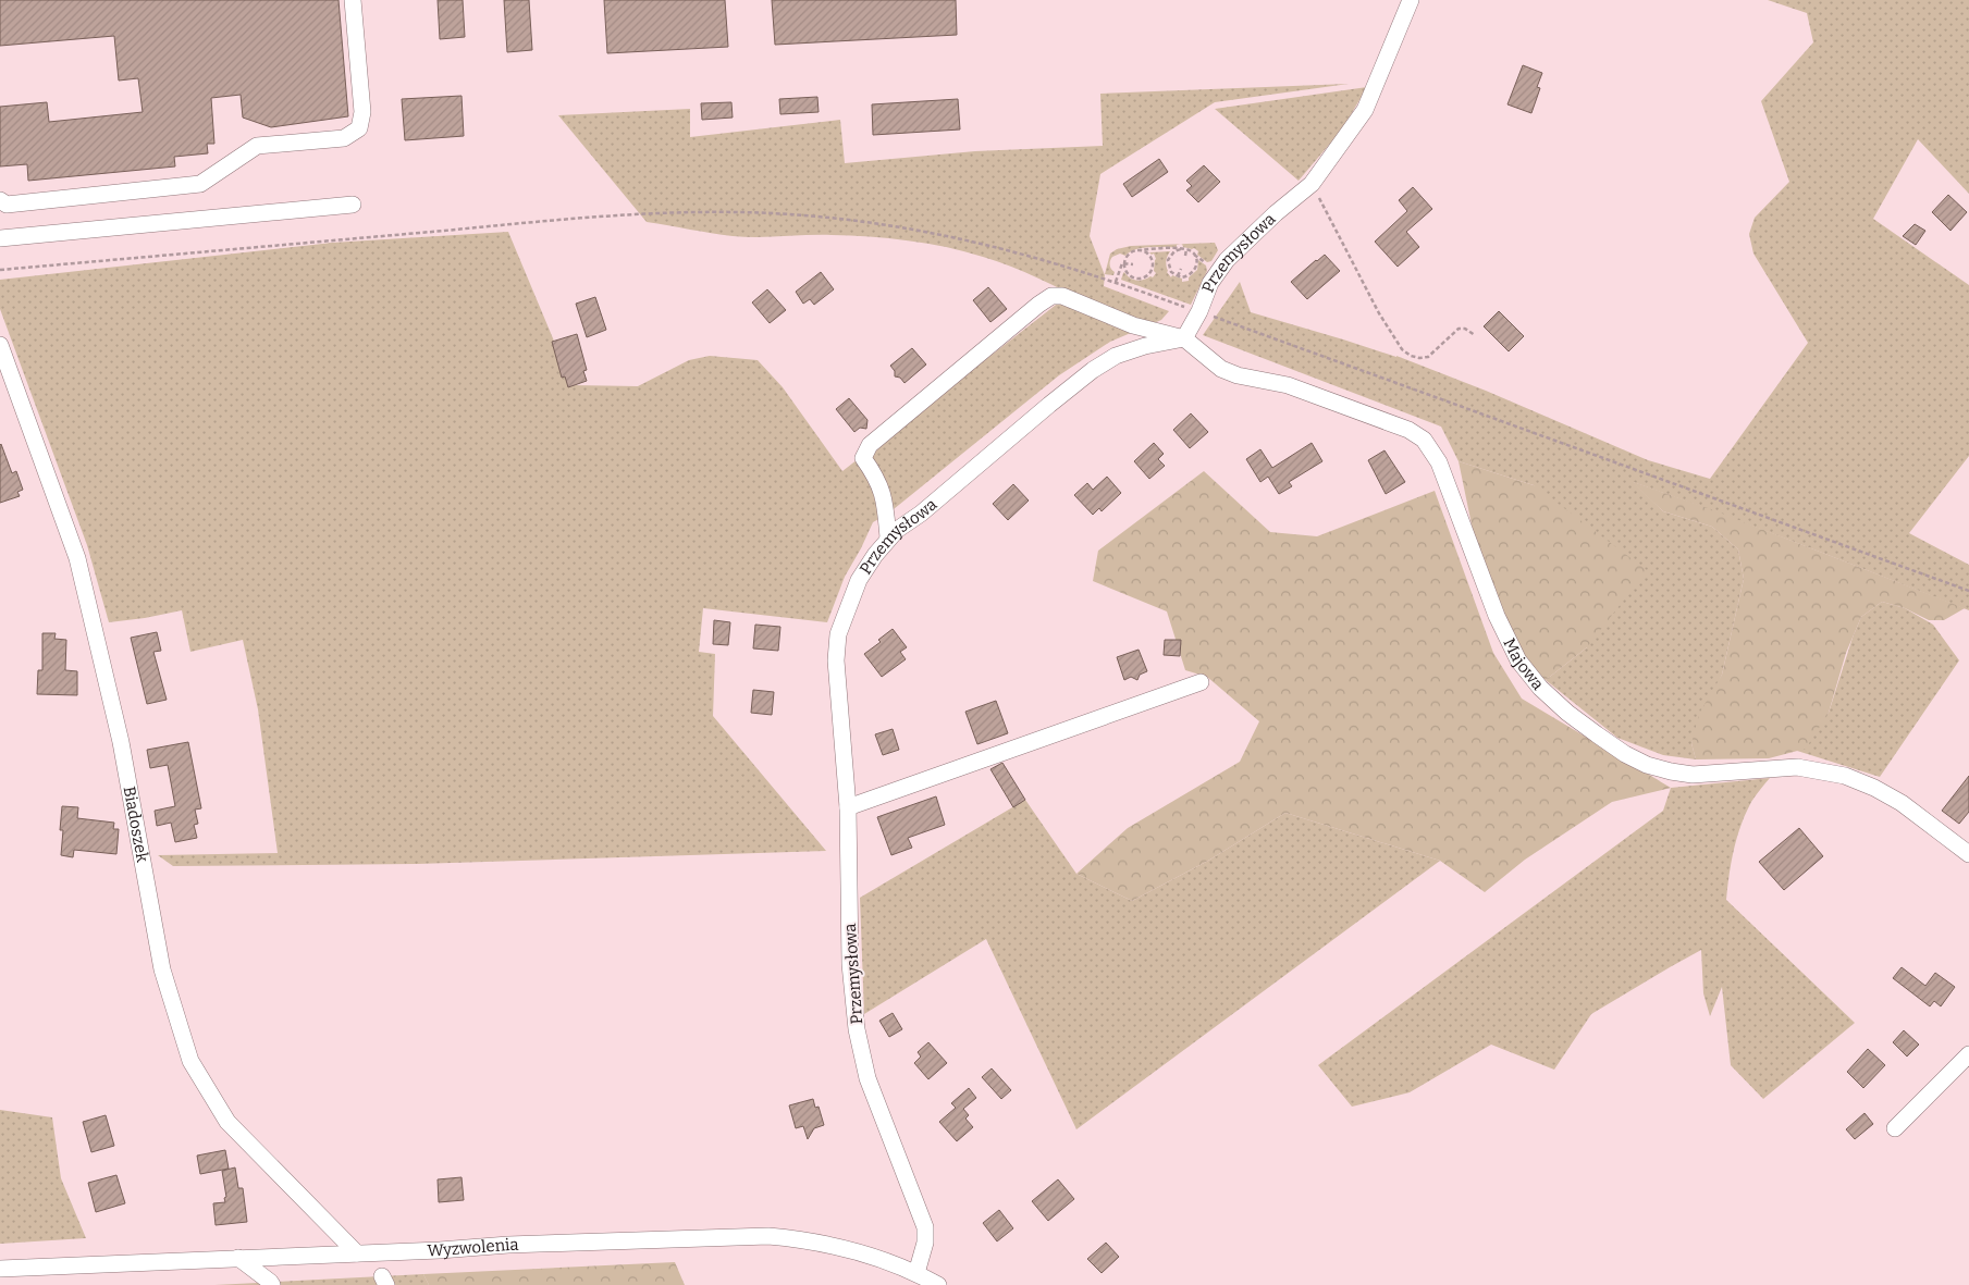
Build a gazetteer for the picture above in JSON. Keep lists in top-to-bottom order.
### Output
{
  "streets": {
    "street": [
      "Przemysłowa",
      "Majowa",
      "Biadoszek",
      "Wyzwolenia"
    ]
  },
  "crossings": [
    ["Przemysłowa", "Majowa"],
    ["Przemysłowa", "Wyzwolenia"],
    ["Biadoszek", "Wyzwolenia"]
  ]
}
